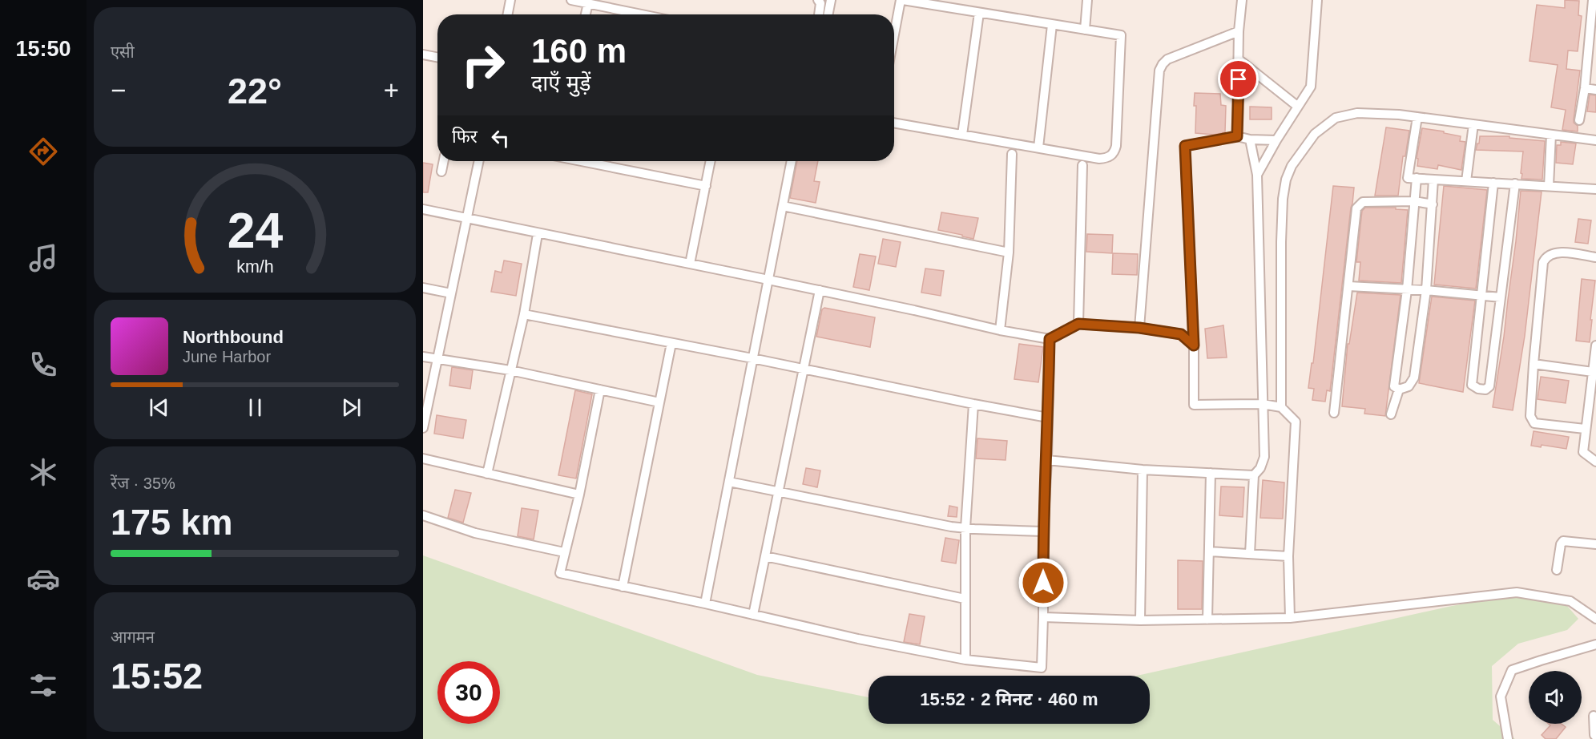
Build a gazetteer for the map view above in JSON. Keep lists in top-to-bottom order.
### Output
{
  "page": {
    "tabs": "15:50",
    "tile": [
      "एसी",
      ["रेंज · 35%", "175 km"],
      ["आगमन", "15:52"]
    ],
    "turn": ["160 m", "दाएँ मुड़ें"],
    "heat": ["−", "22°", "+"],
    "then": "फिर",
    "song": ["Northbound", "June Harbor"],
    "limit": "30",
    "trip": "15:52 · 2 मिनट · 460 m",
    "gauge": ["24", "km/h"]
  }
}
